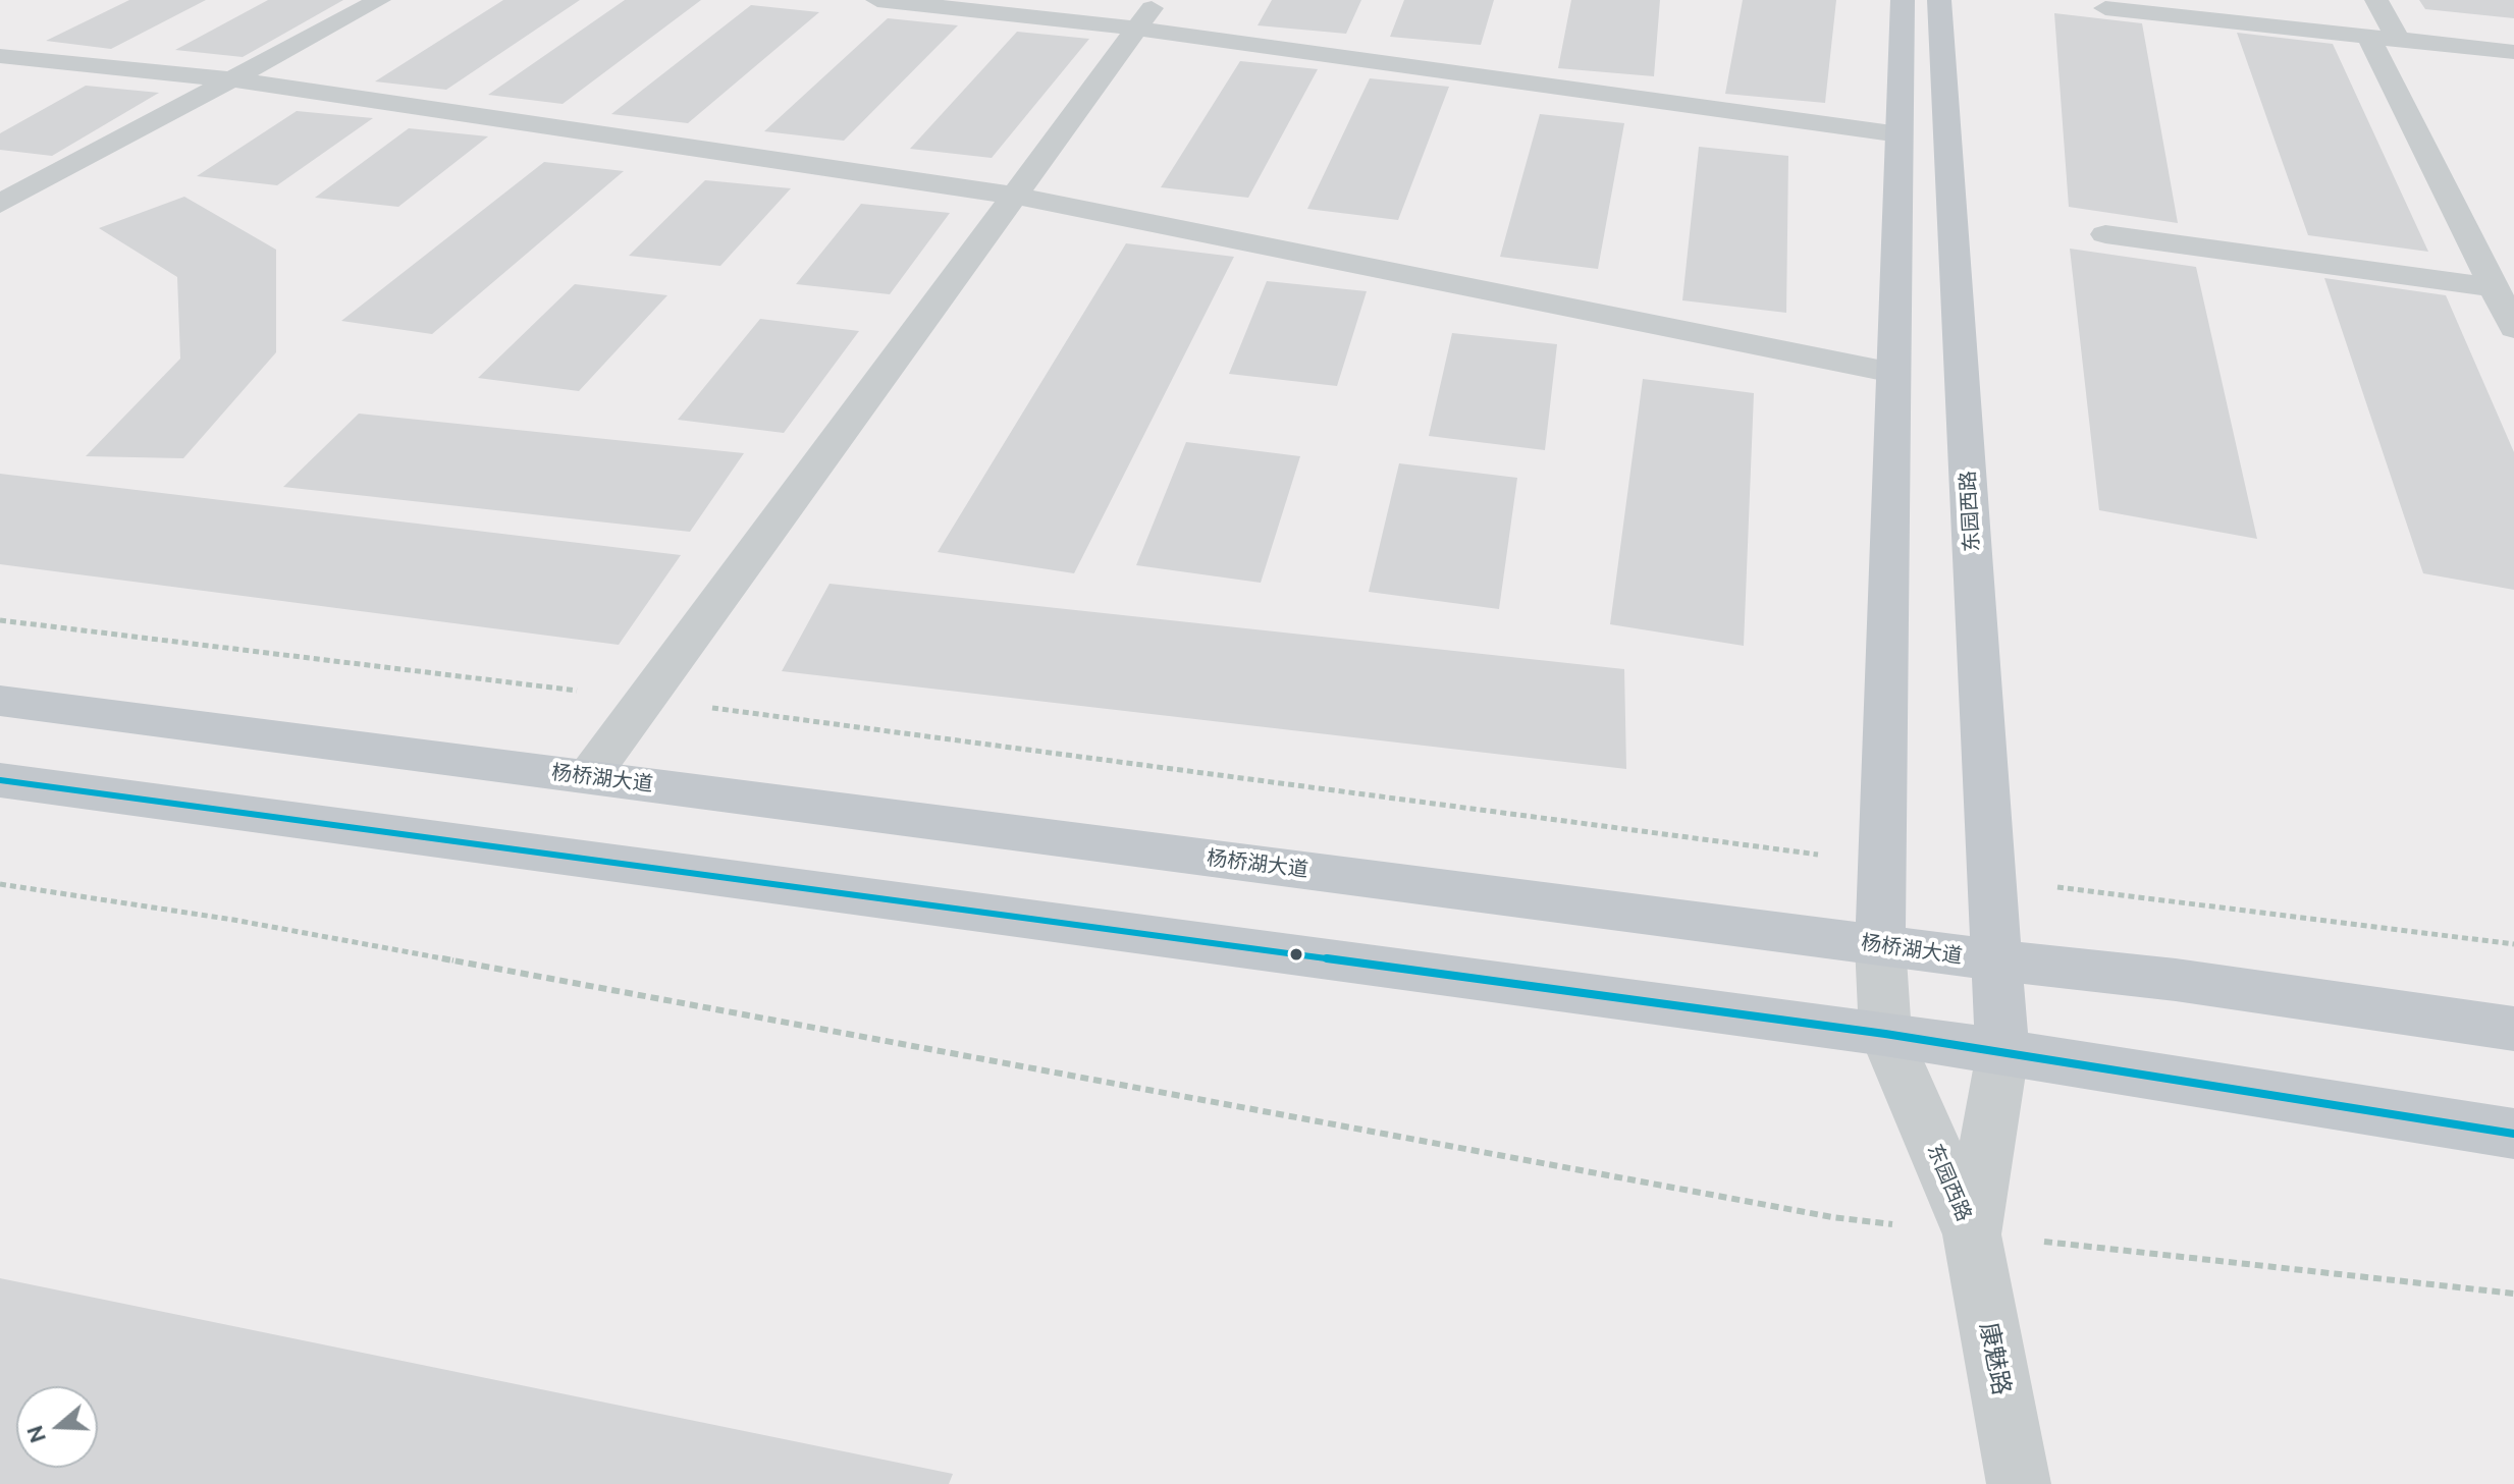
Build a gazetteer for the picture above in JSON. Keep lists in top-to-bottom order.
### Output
{
  "streets": {
    "main road": ["东园西路", "杨桥湖大道"],
    "street": ["康魅路"]
  },
  "crossings": [
    ["东园西路", "杨桥湖大道"],
    ["东园西路", "康魅路"]
  ],
  "north": "left"
}
